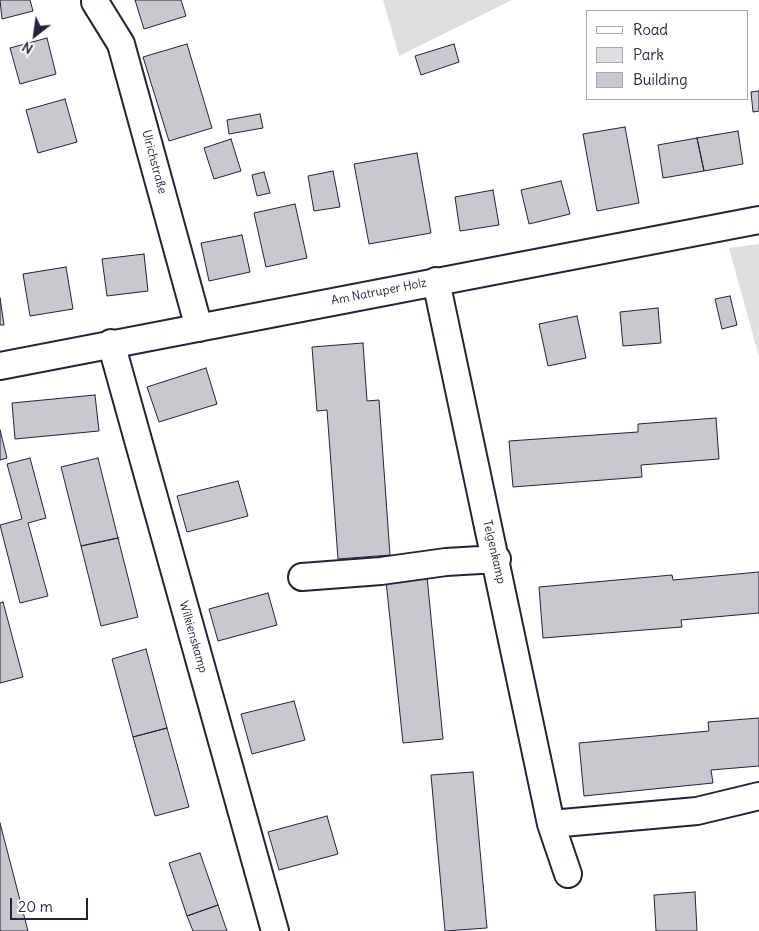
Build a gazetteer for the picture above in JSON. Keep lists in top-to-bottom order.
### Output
{
  "streets": {
    "street": [
      "Ulrichstraße",
      "Am Natruper Holz",
      "Telgenkamp",
      "Wilkienskamp"
    ]
  },
  "crossings": [
    ["Ulrichstraße", "Am Natruper Holz"],
    ["Am Natruper Holz", "Telgenkamp"],
    ["Am Natruper Holz", "Wilkienskamp"]
  ],
  "legend": ["Road", "Park", "Building"],
  "scale_bar": "20 m",
  "north": "bottom left"
}
